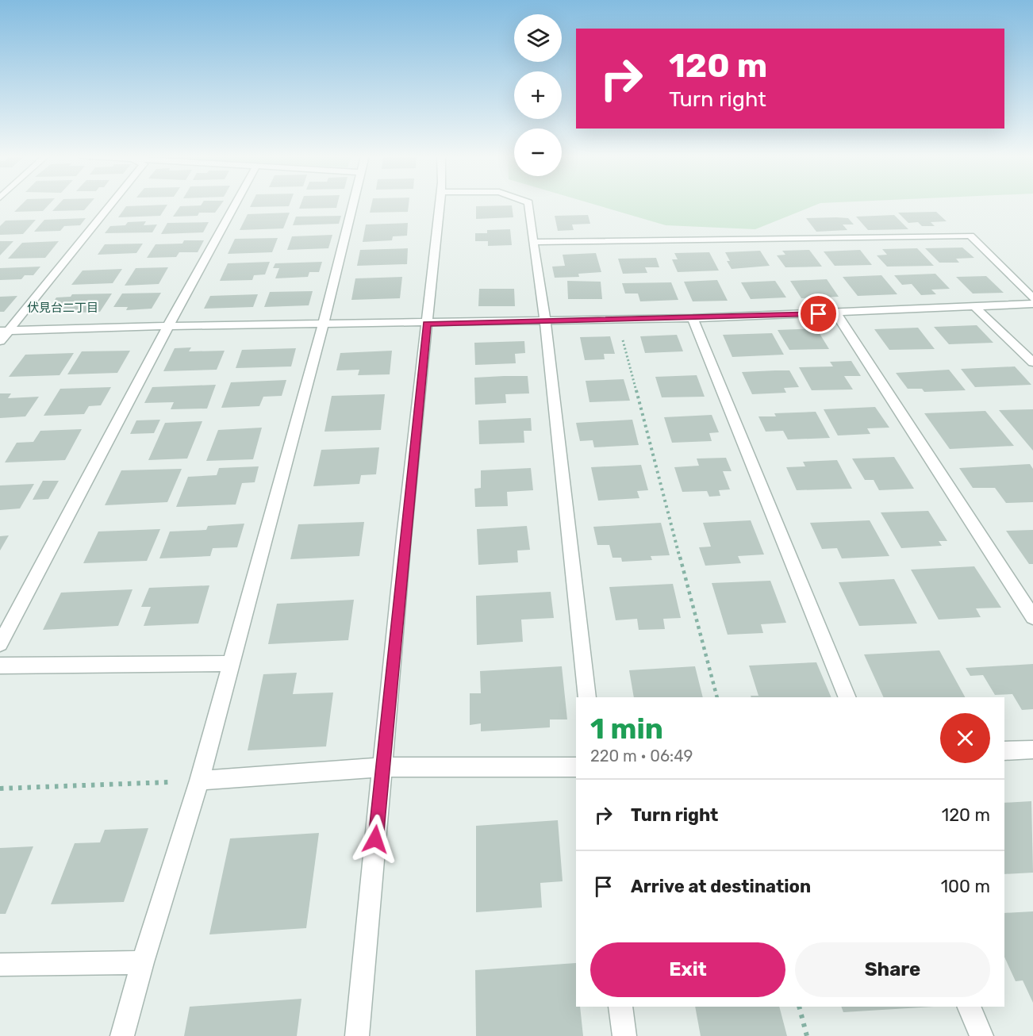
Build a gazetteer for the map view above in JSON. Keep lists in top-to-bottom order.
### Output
{
  "districts": ["伏見台二丁目"],
  "page": {
    "map_buttons": ["+", "−"],
    "turn": ["120 m", "Turn right"],
    "heading": ["1 min", "220 m · 06:49"],
    "list": [
      {
        "name": "Turn right",
        "value": "120 m"
      },
      {
        "name": "Arrive at destination",
        "value": "100 m"
      }
    ],
    "buttons": ["Exit", "Share"]
  }
}
